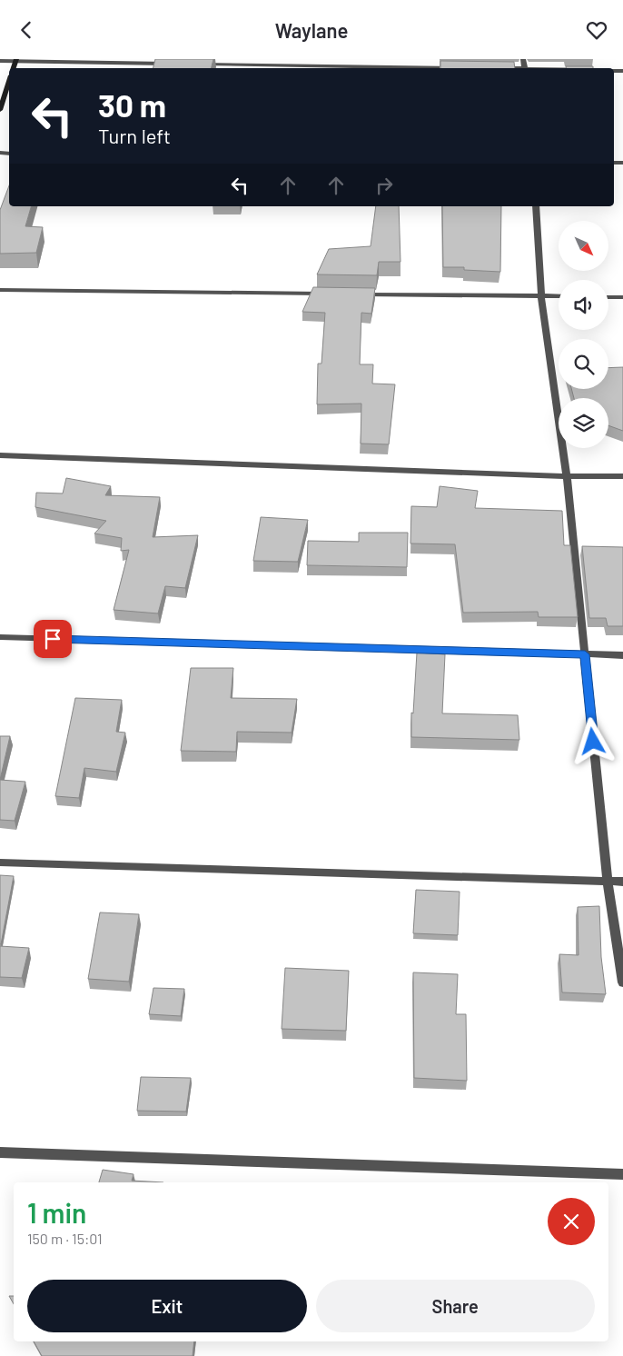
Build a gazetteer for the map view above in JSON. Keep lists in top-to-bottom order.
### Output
{
  "north": "bottom right",
  "page": {
    "header": "Waylane",
    "turn": ["30 m", "Turn left"],
    "heading": ["1 min", "150 m · 15:01"],
    "buttons": ["Exit", "Share"]
  }
}
